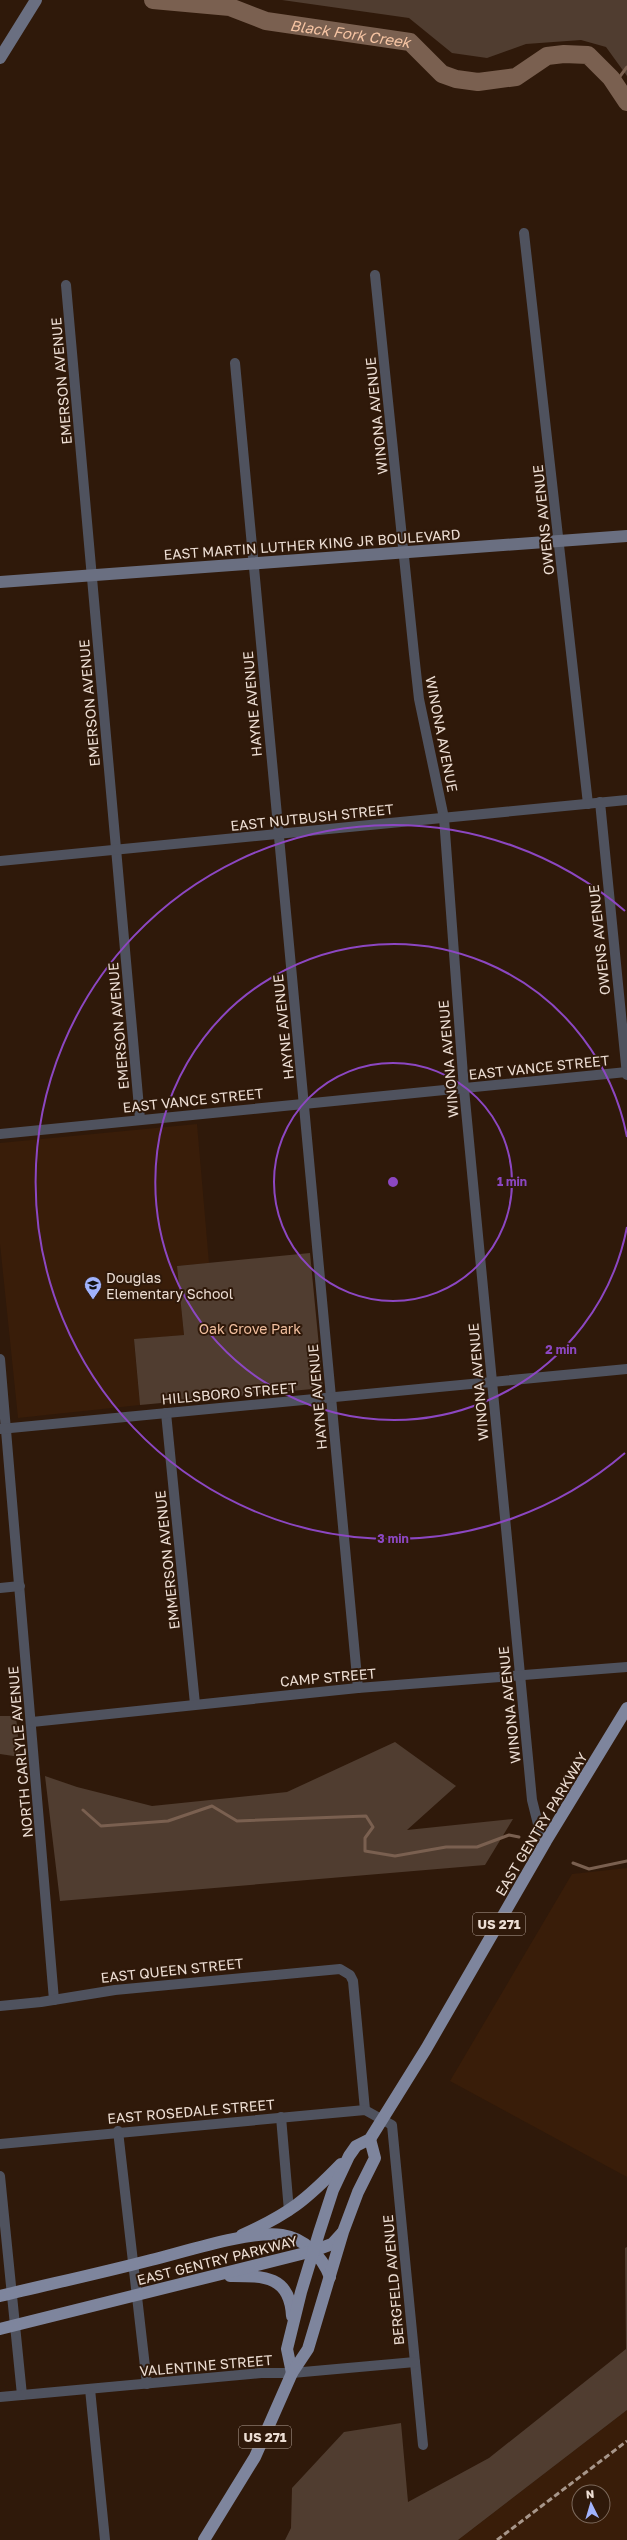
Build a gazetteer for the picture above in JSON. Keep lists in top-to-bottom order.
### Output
{
  "streets": {
    "main road": ["EAST MARTIN LUTHER KING JR BOULEVARD", "EAST GENTRY PARKWAY", "US 271"],
    "street": [
      "EMERSON AVENUE",
      "WINONA AVENUE",
      "OWENS AVENUE",
      "HAYNE AVENUE",
      "EAST NUTBUSH STREET",
      "EAST VANCE STREET",
      "HILLSBORO STREET",
      "EMMERSON AVENUE",
      "CAMP STREET",
      "NORTH CARLYLE AVENUE",
      "EAST QUEEN STREET",
      "EAST ROSEDALE STREET",
      "BERGFELD AVENUE",
      "VALENTINE STREET"
    ]
  },
  "crossings": [
    ["EMERSON AVENUE", "EAST MARTIN LUTHER KING JR BOULEVARD"],
    ["EMERSON AVENUE", "EAST NUTBUSH STREET"],
    ["EMERSON AVENUE", "EAST VANCE STREET"],
    ["WINONA AVENUE", "EAST MARTIN LUTHER KING JR BOULEVARD"],
    ["WINONA AVENUE", "EAST NUTBUSH STREET"],
    ["WINONA AVENUE", "EAST VANCE STREET"],
    ["WINONA AVENUE", "HILLSBORO STREET"],
    ["WINONA AVENUE", "CAMP STREET"],
    ["WINONA AVENUE", "EAST GENTRY PARKWAY"],
    ["OWENS AVENUE", "EAST MARTIN LUTHER KING JR BOULEVARD"],
    ["OWENS AVENUE", "EAST NUTBUSH STREET"],
    ["OWENS AVENUE", "EAST VANCE STREET"],
    ["EAST MARTIN LUTHER KING JR BOULEVARD", "HAYNE AVENUE"],
    ["HAYNE AVENUE", "EAST NUTBUSH STREET"],
    ["HAYNE AVENUE", "EAST VANCE STREET"],
    ["HAYNE AVENUE", "HILLSBORO STREET"],
    ["HAYNE AVENUE", "CAMP STREET"],
    ["HILLSBORO STREET", "EMMERSON AVENUE"],
    ["HILLSBORO STREET", "NORTH CARLYLE AVENUE"],
    ["EMMERSON AVENUE", "CAMP STREET"],
    ["CAMP STREET", "NORTH CARLYLE AVENUE"],
    ["NORTH CARLYLE AVENUE", "EAST QUEEN STREET"],
    ["EAST GENTRY PARKWAY", "US 271"],
    ["EAST GENTRY PARKWAY", "BERGFELD AVENUE"],
    ["US 271", "VALENTINE STREET"],
    ["EAST QUEEN STREET", "EAST ROSEDALE STREET"],
    ["BERGFELD AVENUE", "VALENTINE STREET"]
  ],
  "water": ["Black Fork Creek"],
  "parks": ["Oak Grove Park"],
  "places": {
    "school or university": ["Douglas Elementary School"]
  },
  "north": "top",
  "rings": ["1 min", "2 min", "3 min"]
}
